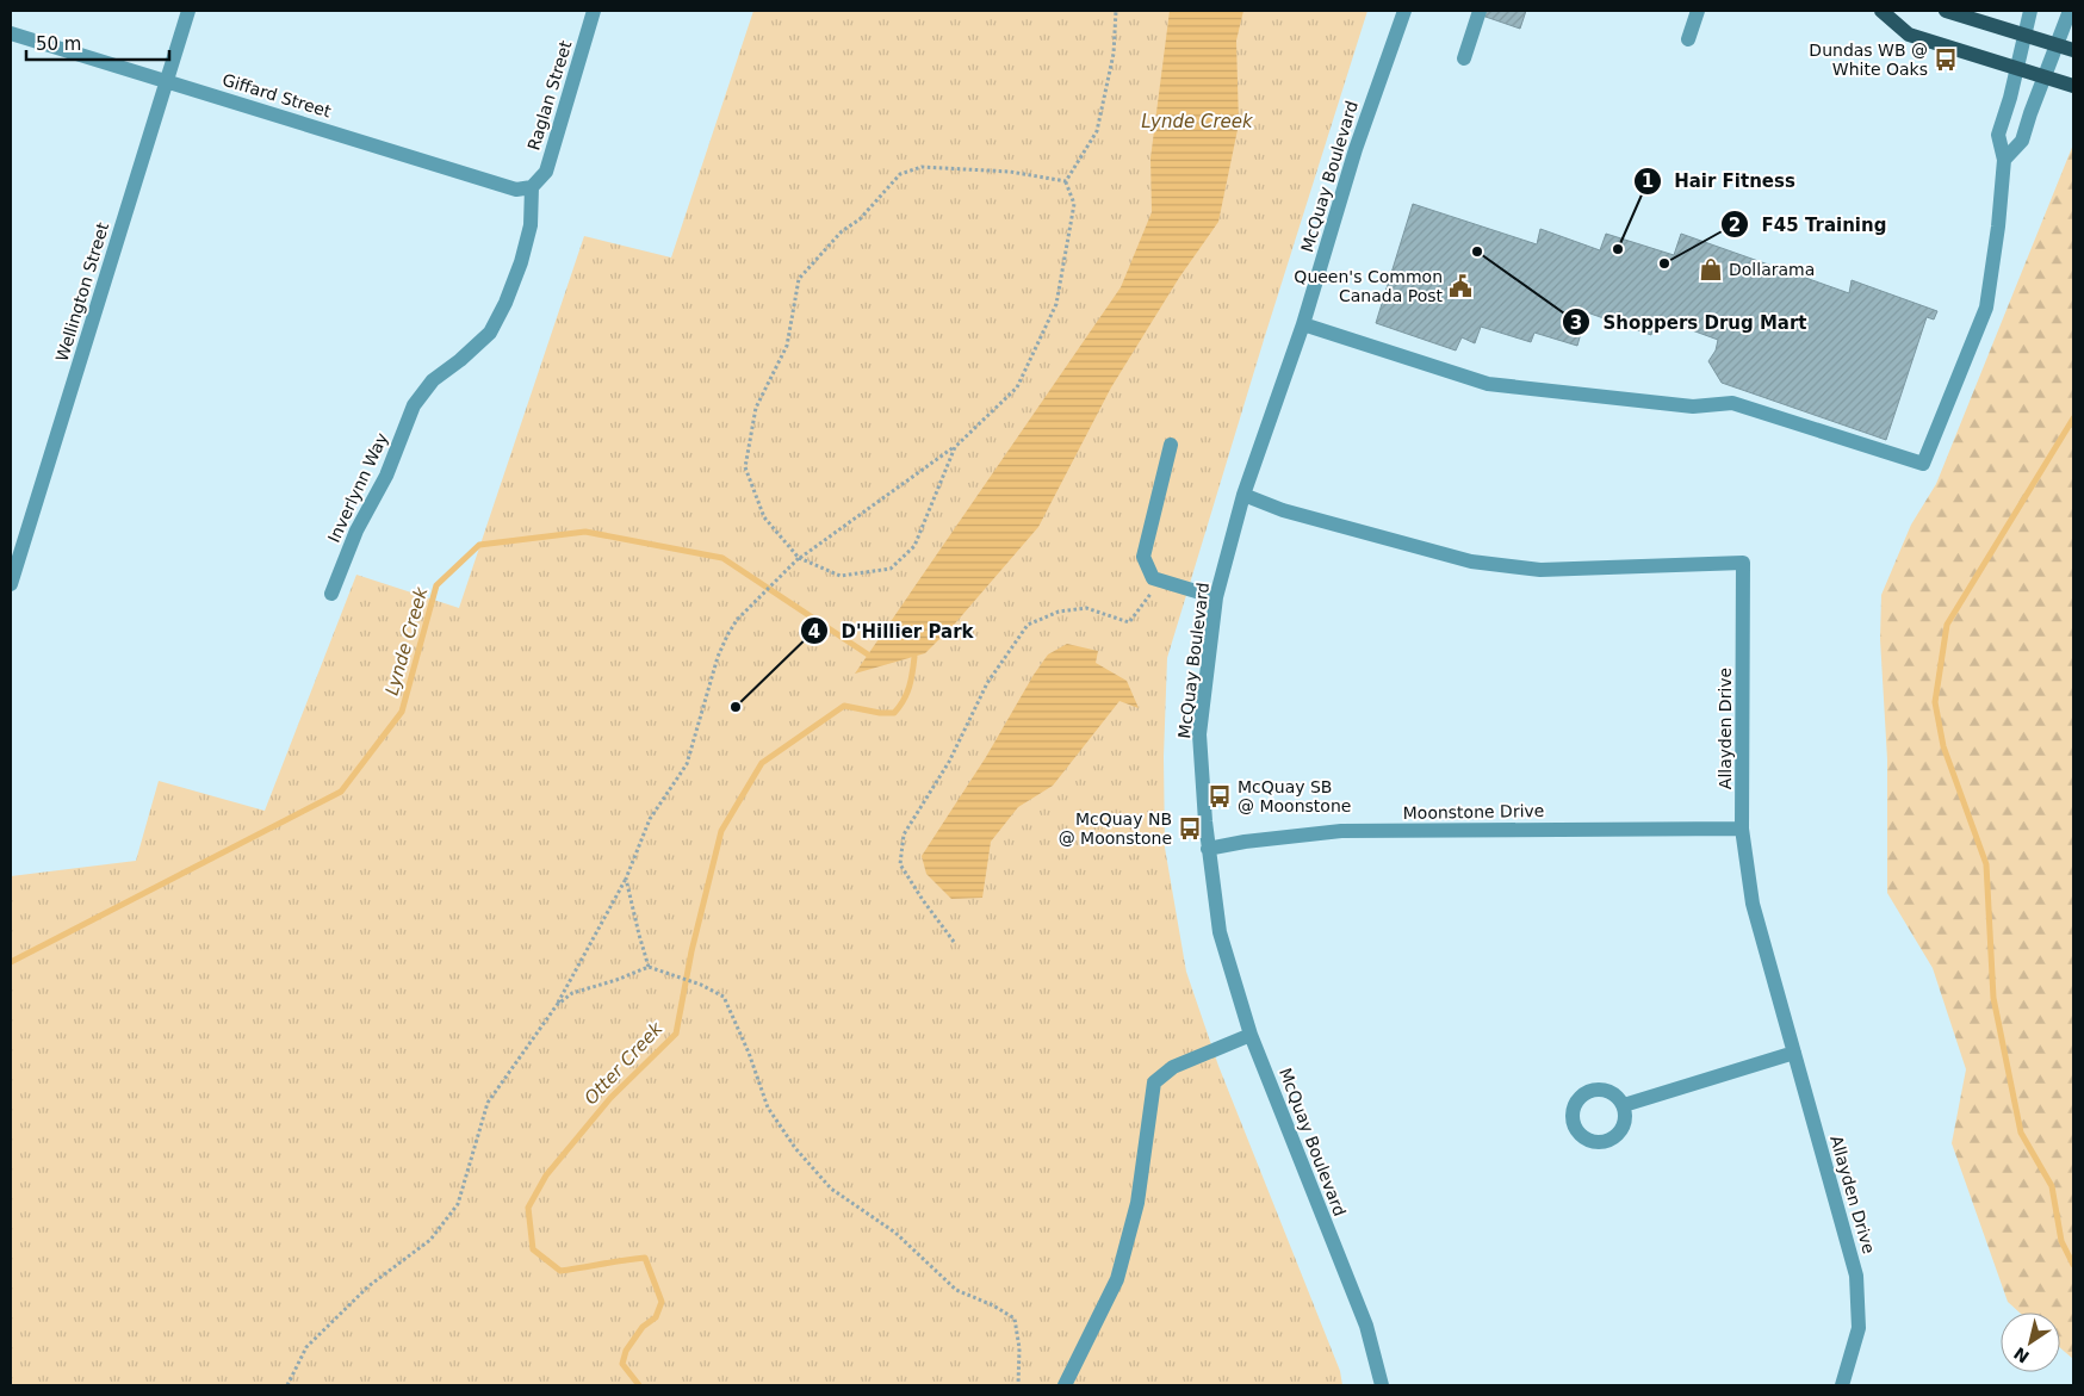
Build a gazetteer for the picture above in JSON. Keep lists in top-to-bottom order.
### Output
{
  "streets": {
    "street": [
      "Giffard Street",
      "Raglan Street",
      "McQuay Boulevard",
      "Wellington Street",
      "Inverlynn Way",
      "Allayden Drive",
      "Moonstone Drive"
    ]
  },
  "crossings": [
    ["Giffard Street", "Raglan Street"],
    ["Giffard Street", "Wellington Street"],
    ["Giffard Street", "Inverlynn Way"],
    ["Raglan Street", "Inverlynn Way"],
    ["McQuay Boulevard", "Allayden Drive"],
    ["McQuay Boulevard", "Moonstone Drive"],
    ["Allayden Drive", "Moonstone Drive"]
  ],
  "water": ["Lynde Creek", "Otter Creek"],
  "places": {
    "bus stop": ["Dundas WB @ White Oaks", "McQuay SB @ Moonstone", "McQuay NB @ Moonstone"],
    "other": [
      "Hair Fitness",
      "Shoppers Drug Mart",
      "F45 Training",
      "D'Hillier Park"
    ],
    "shop": ["Dollarama"],
    "public building": ["Queen's Common Canada Post"]
  },
  "scale_bar": "50 m",
  "north": "bottom left"
}
